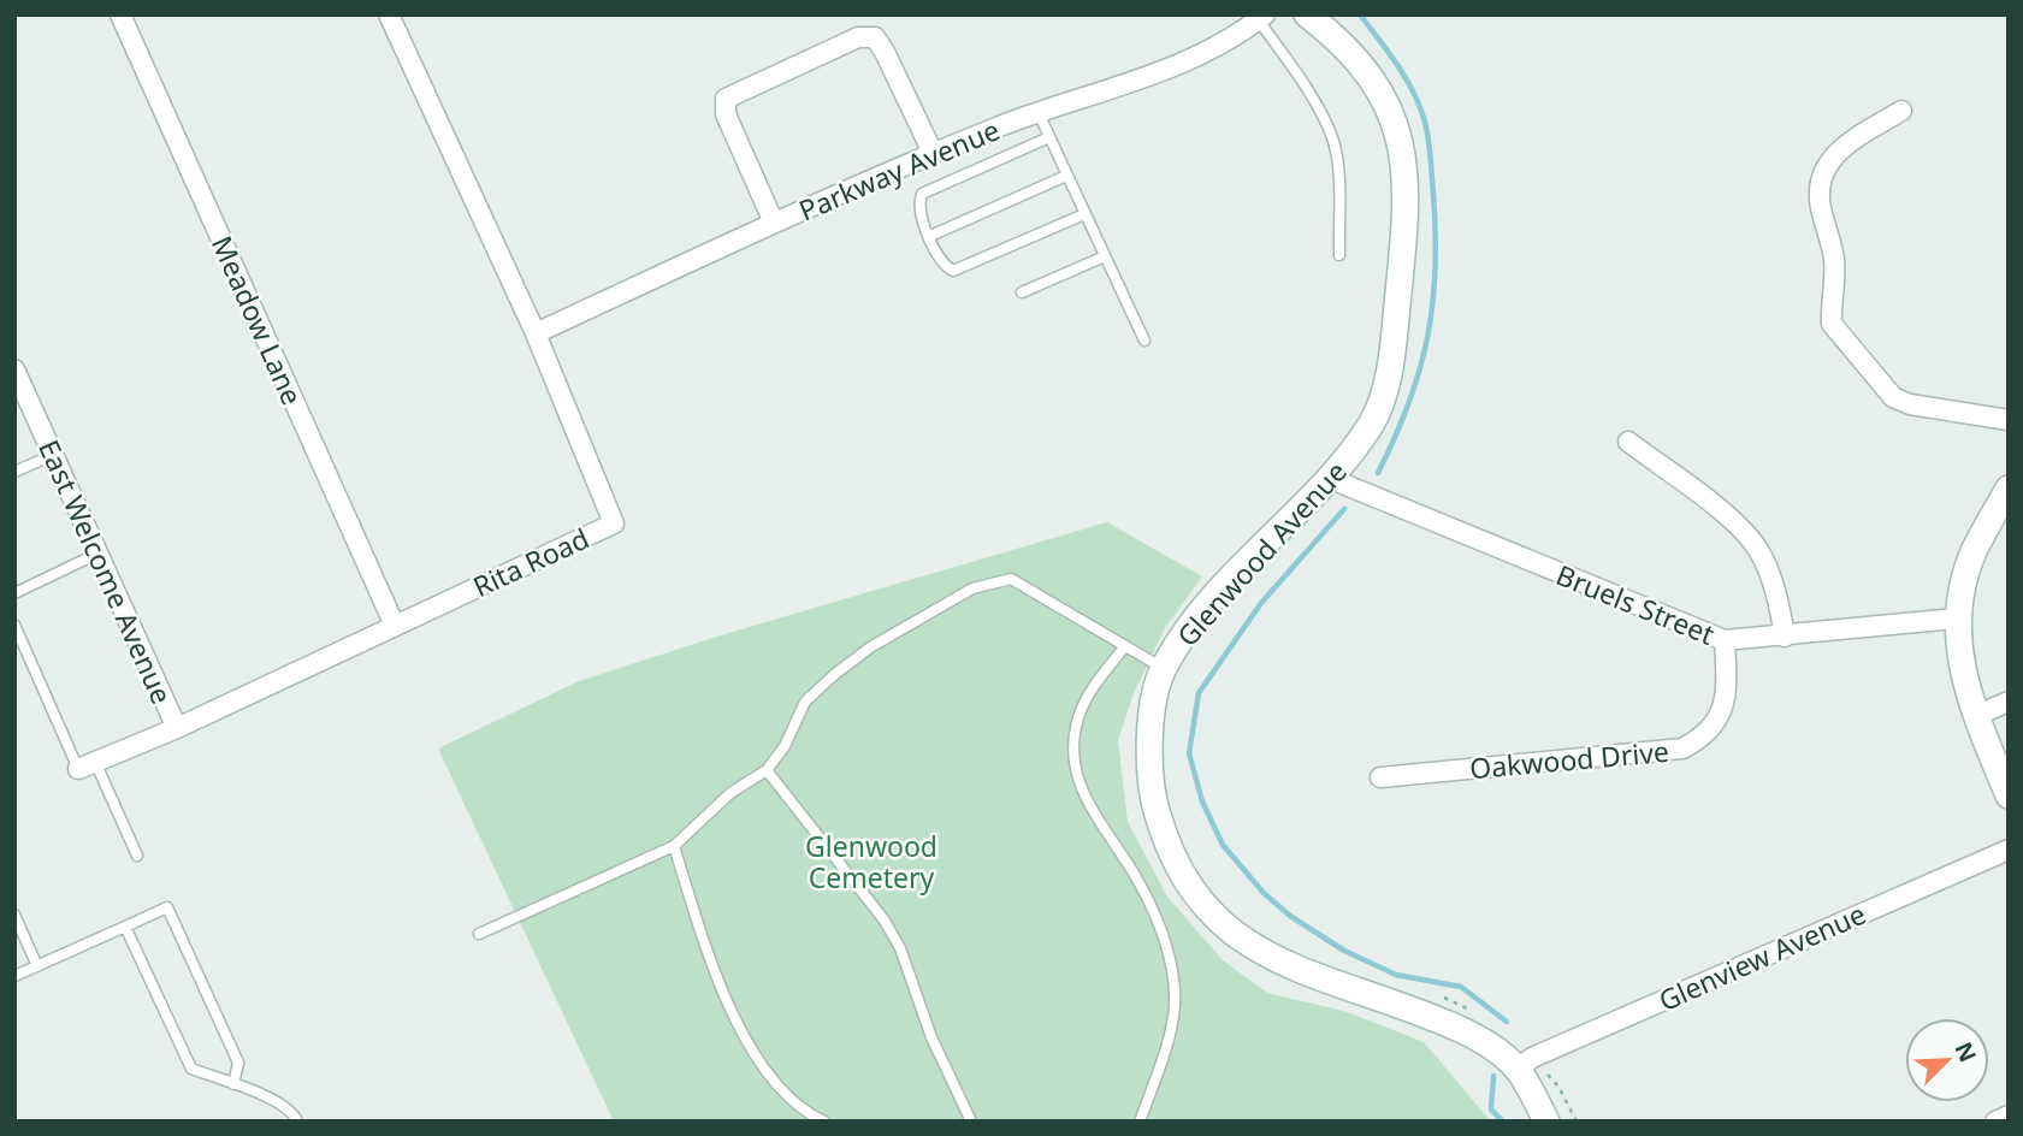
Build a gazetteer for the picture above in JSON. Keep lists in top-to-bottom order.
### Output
{
  "streets": {
    "street": [
      "Parkway Avenue",
      "Meadow Lane",
      "Glenwood Avenue",
      "Rita Road",
      "East Welcome Avenue",
      "Bruels Street",
      "Oakwood Drive",
      "Glenview Avenue"
    ]
  },
  "crossings": [
    ["Parkway Avenue", "Rita Road"],
    ["Meadow Lane", "Rita Road"],
    ["Glenwood Avenue", "Bruels Street"],
    ["Glenwood Avenue", "Glenview Avenue"],
    ["Rita Road", "East Welcome Avenue"],
    ["Bruels Street", "Oakwood Drive"]
  ],
  "parks": ["Glenwood Cemetery"],
  "north": "top right"
}
